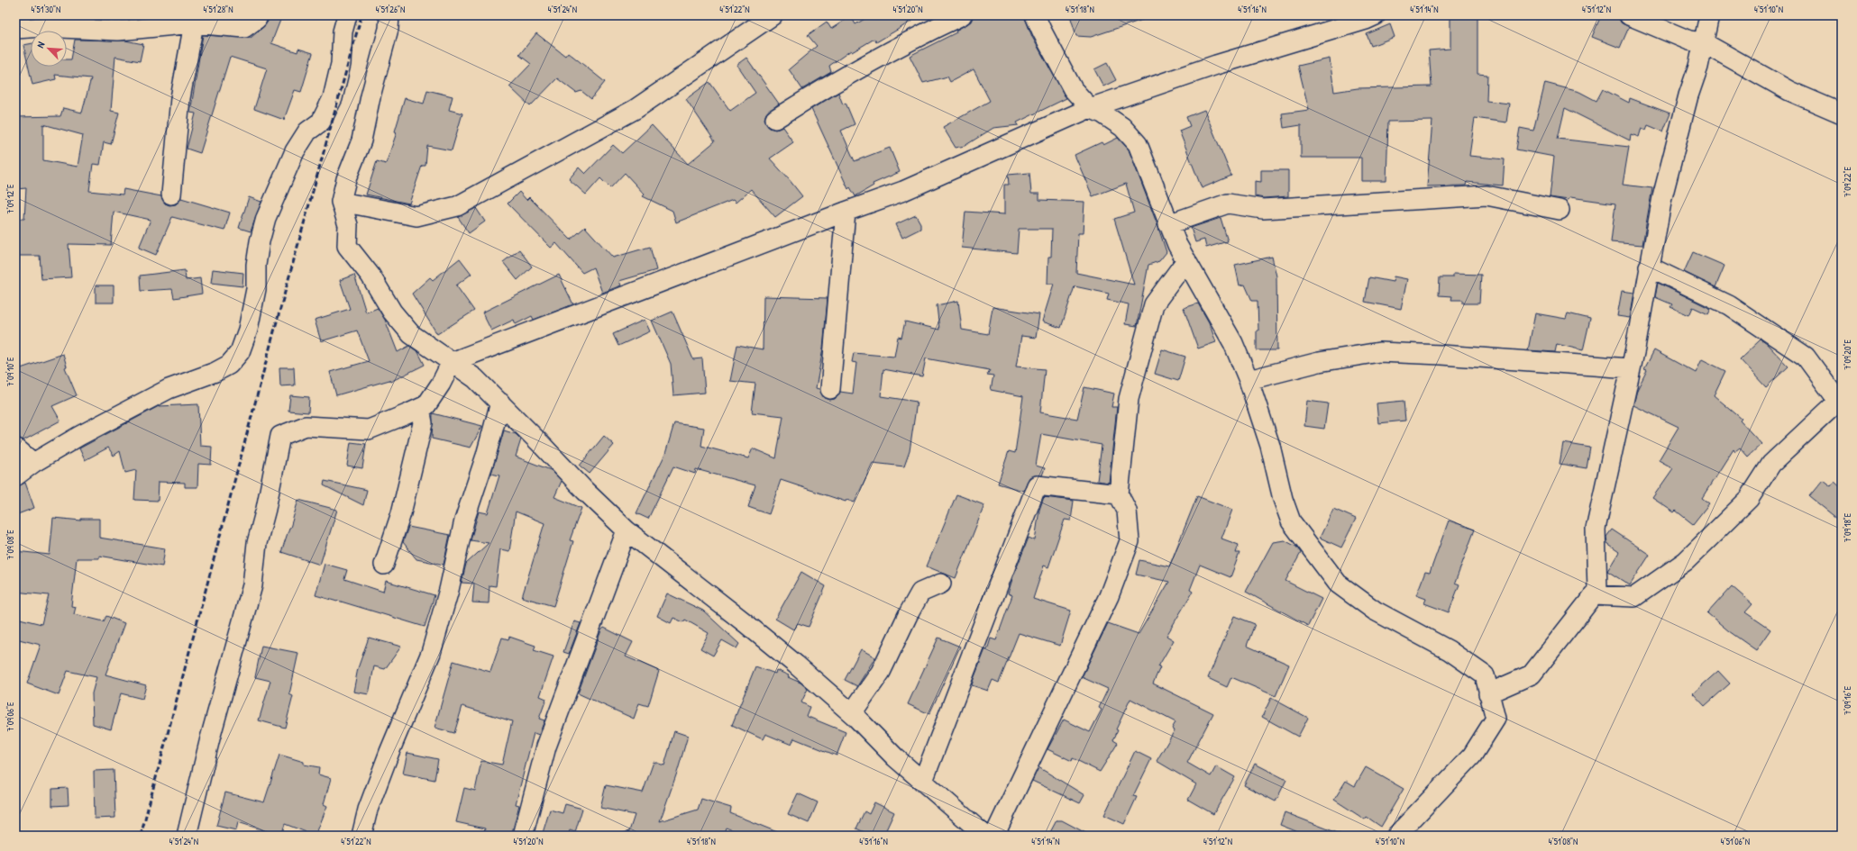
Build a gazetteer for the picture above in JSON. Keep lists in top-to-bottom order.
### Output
{
  "north": "top left",
  "coordinates": [
    "4°51'30\"N",
    "4°51'28\"N",
    "4°51'26\"N",
    "4°51'24\"N",
    "4°51'22\"N",
    "4°51'20\"N",
    "4°51'18\"N",
    "4°51'16\"N",
    "4°51'14\"N",
    "4°51'12\"N",
    "4°51'10\"N",
    "7°09'22\"E",
    "7°09'12\"E",
    "7°09'20\"E",
    "7°09'10\"E",
    "7°09'18\"E",
    "7°09'08\"E",
    "7°09'16\"E",
    "7°09'06\"E",
    "4°51'08\"N",
    "4°51'06\"N"
  ]
}
